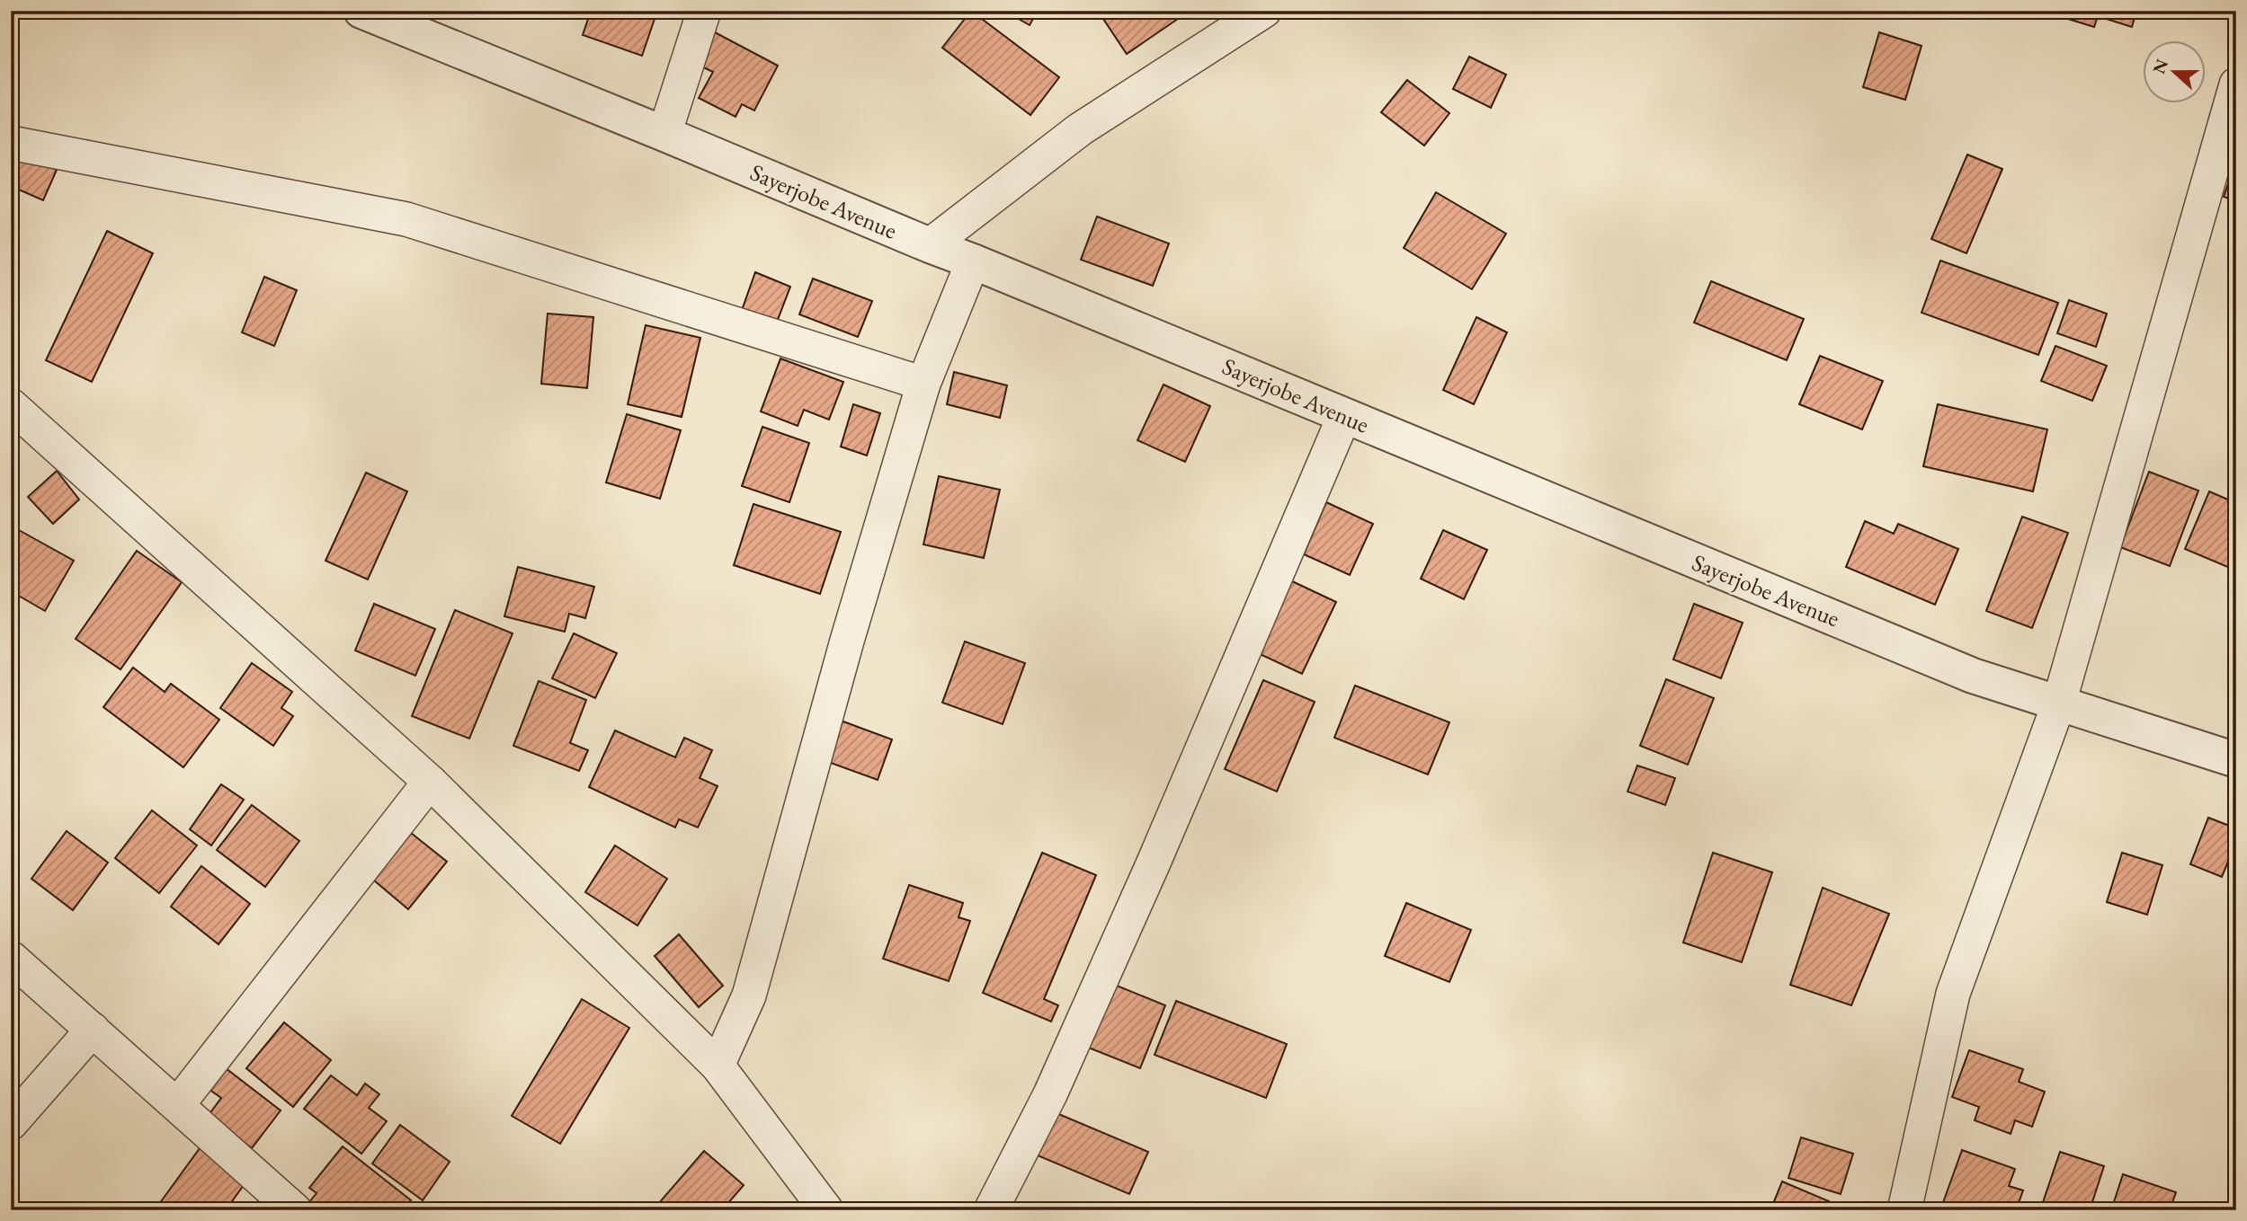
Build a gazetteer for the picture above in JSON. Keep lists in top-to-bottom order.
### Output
{
  "streets": {
    "street": ["Sayerjobe Avenue"]
  },
  "north": "left"
}
